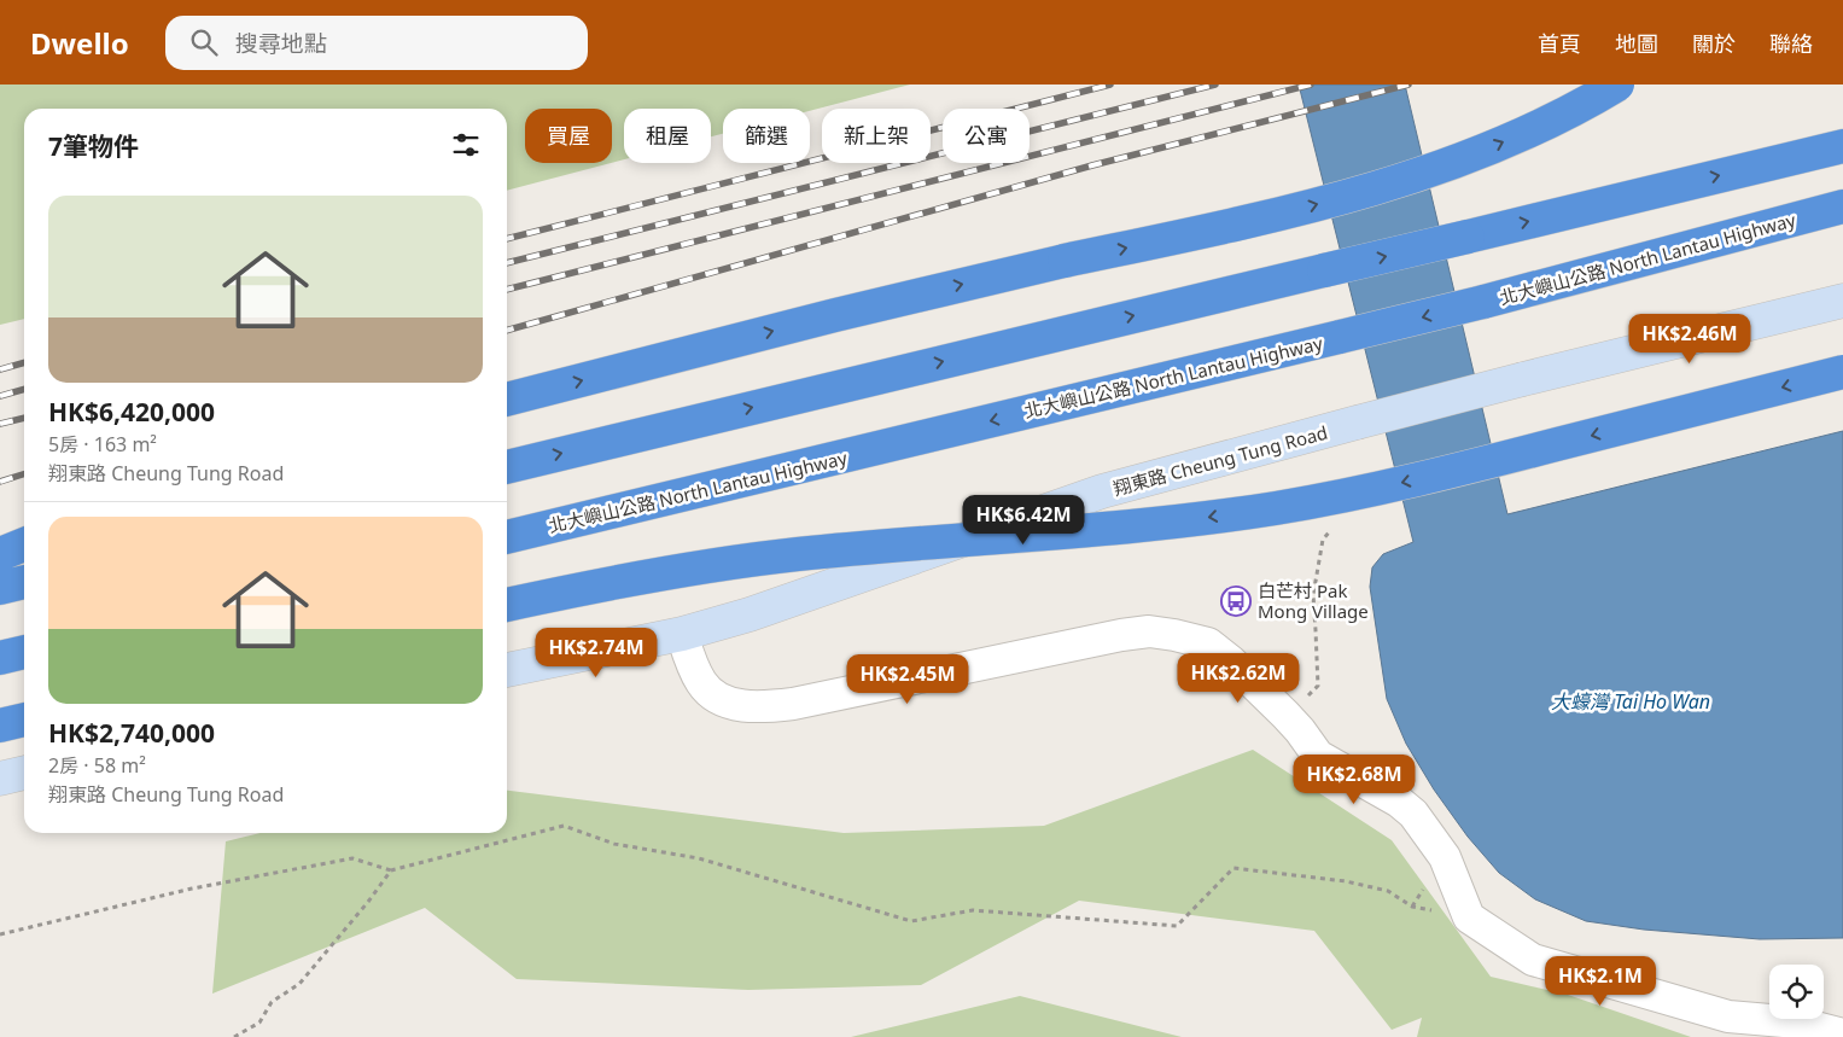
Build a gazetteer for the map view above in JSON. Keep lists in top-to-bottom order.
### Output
{
  "streets": {
    "highway": ["北大嶼山公路 North Lantau Highway"],
    "main road": ["翔東路 Cheung Tung Road"]
  },
  "water": ["大蠔灣 Tai Ho Wan"],
  "places": {
    "bus stop": ["白芒村 Pak Mong Village"]
  },
  "page": {
    "header": "Dwello",
    "search": "搜尋地點",
    "nav": [
      "首頁",
      "地圖",
      "關於",
      "聯絡"
    ],
    "chip": [
      "買屋",
      "租屋",
      "篩選",
      "新上架",
      "公寓"
    ],
    "heading": "7筆物件",
    "list": [
      {
        "name": "HK$6,420,000",
        "note": "5房 · 163 m² · 翔東路 Cheung Tung Road"
      },
      {
        "name": "HK$2,740,000",
        "note": "2房 · 58 m² · 翔東路 Cheung Tung Road"
      }
    ],
    "price": [
      "HK$2.46M",
      "HK$6.42M",
      "HK$2.74M",
      "HK$2.62M",
      "HK$2.45M",
      "HK$2.68M",
      "HK$2.1M"
    ]
  }
}
